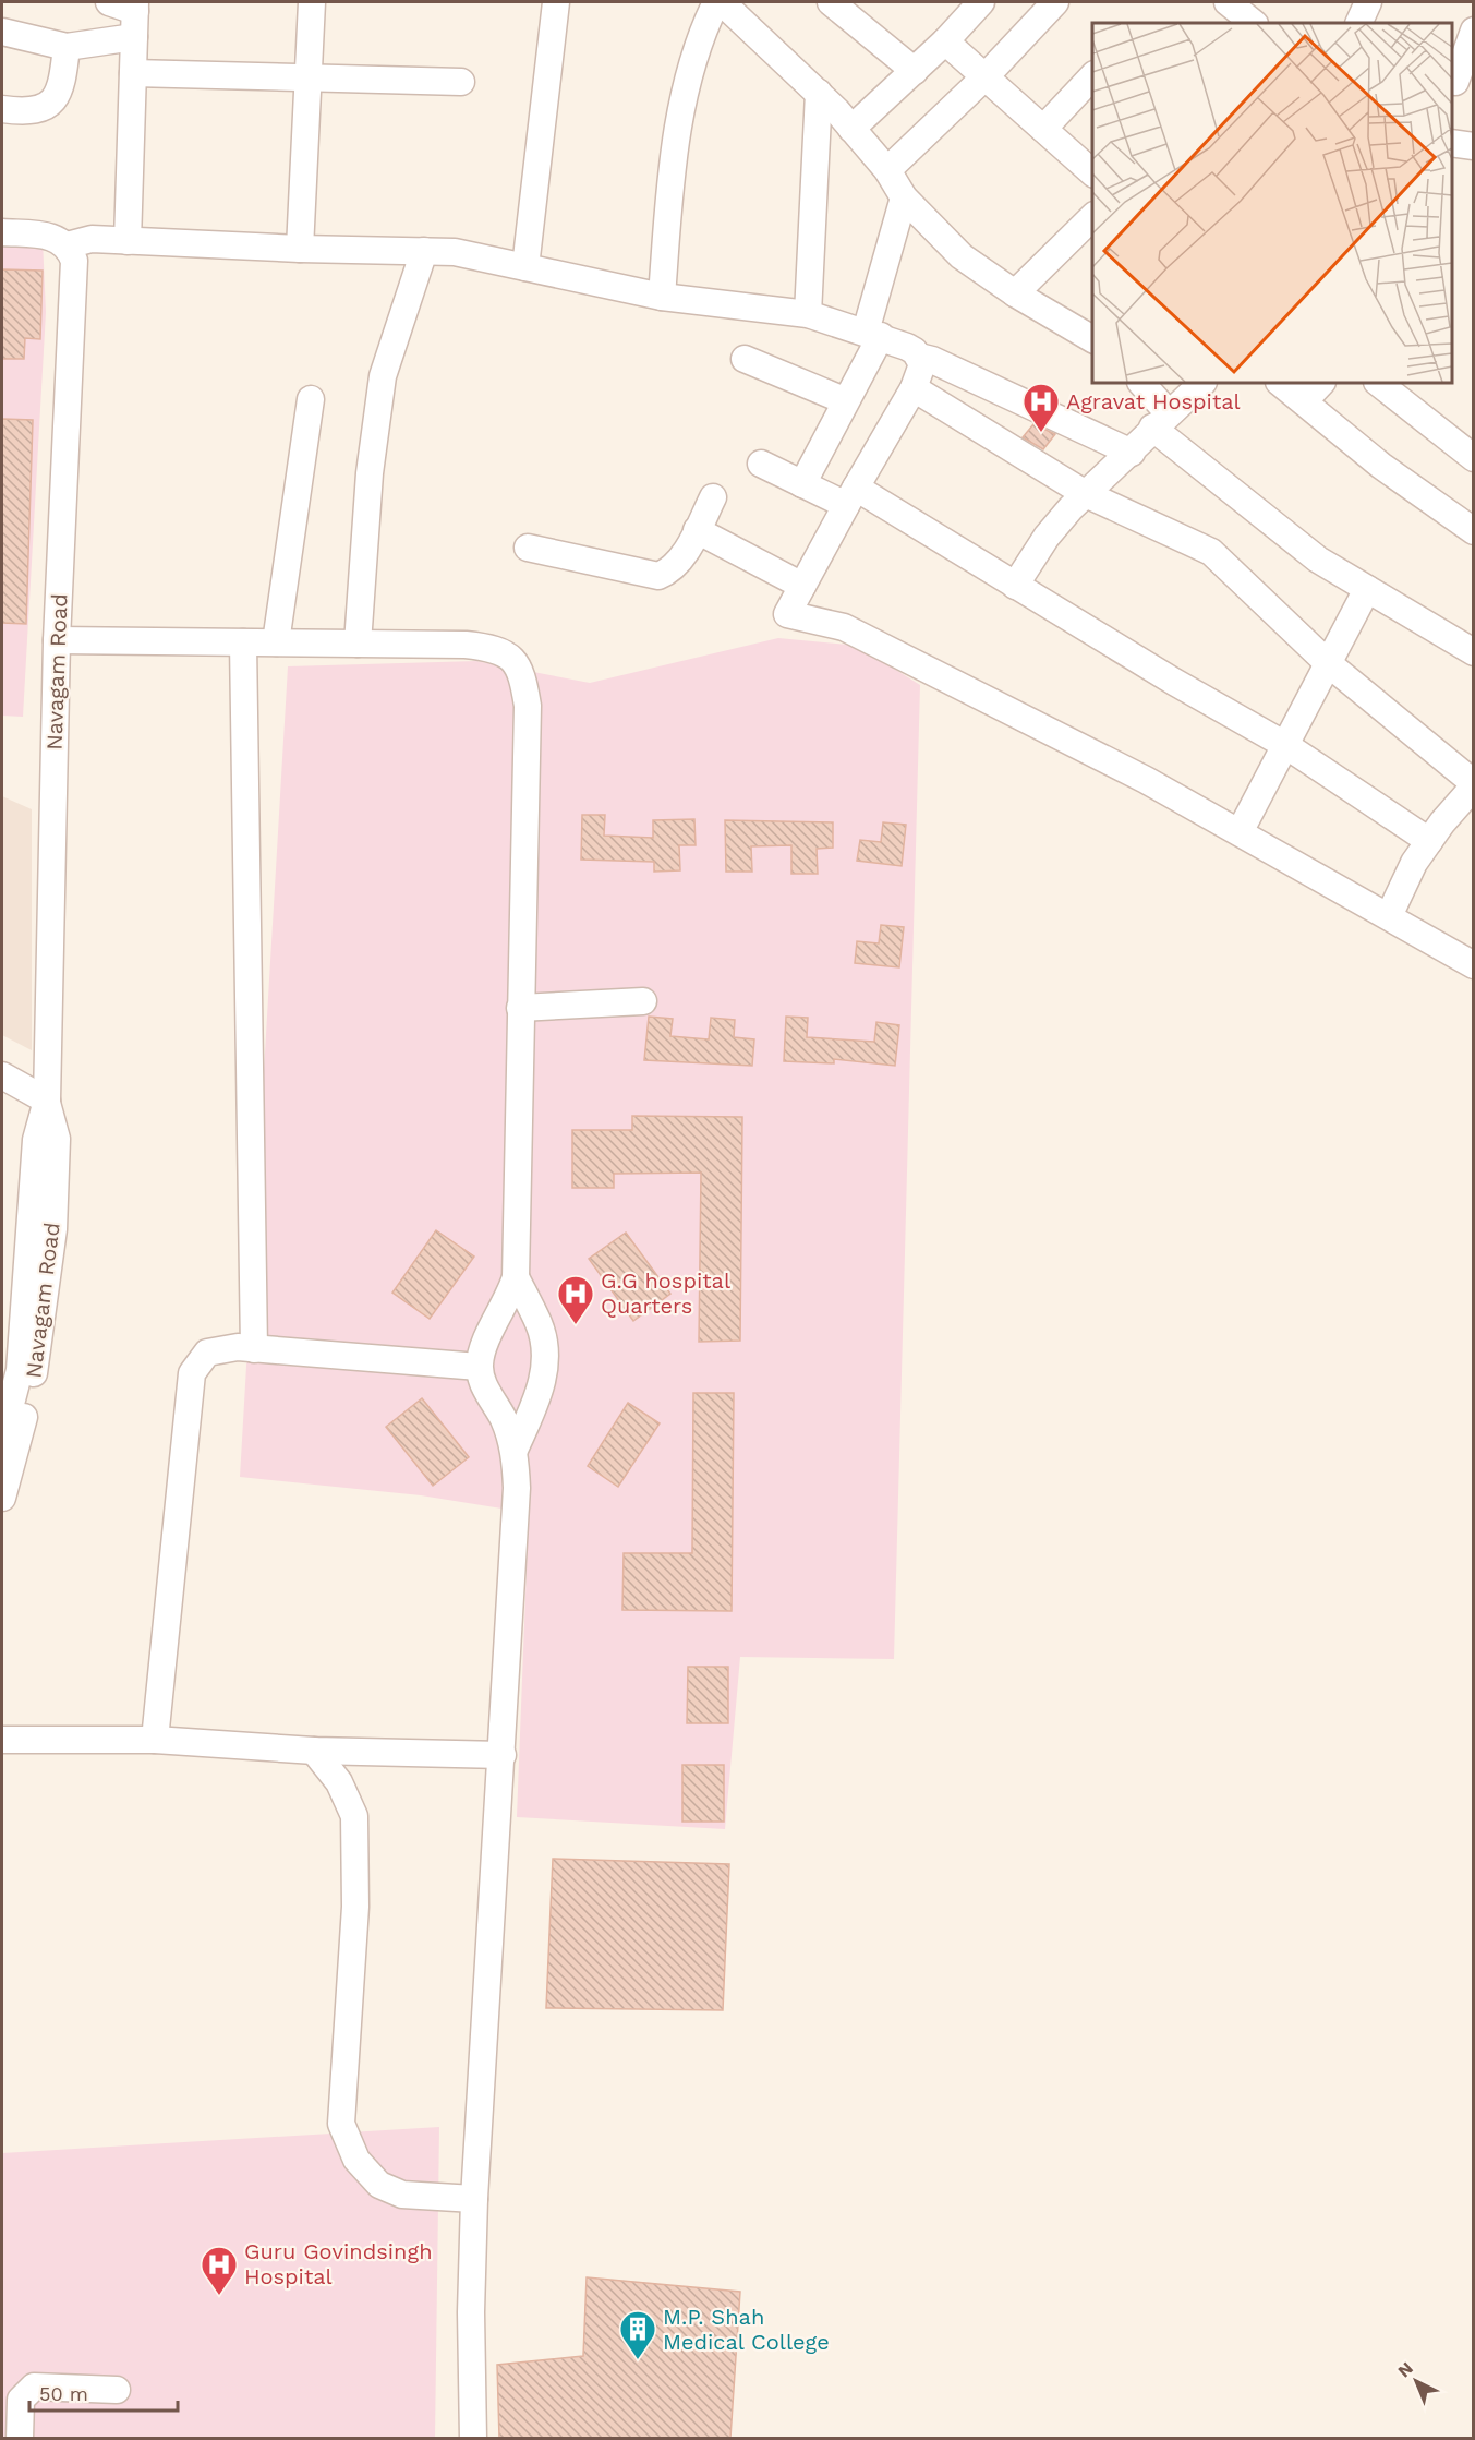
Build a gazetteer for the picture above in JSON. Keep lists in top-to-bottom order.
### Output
{
  "streets": {
    "street": ["Navagam Road"]
  },
  "places": {
    "hospital": ["Agravat Hospital", "G.G hospital Quarters", "Guru Govindsingh Hospital"],
    "building": ["M.P. Shah Medical College"]
  },
  "scale_bar": "50 m",
  "north": "top left"
}
